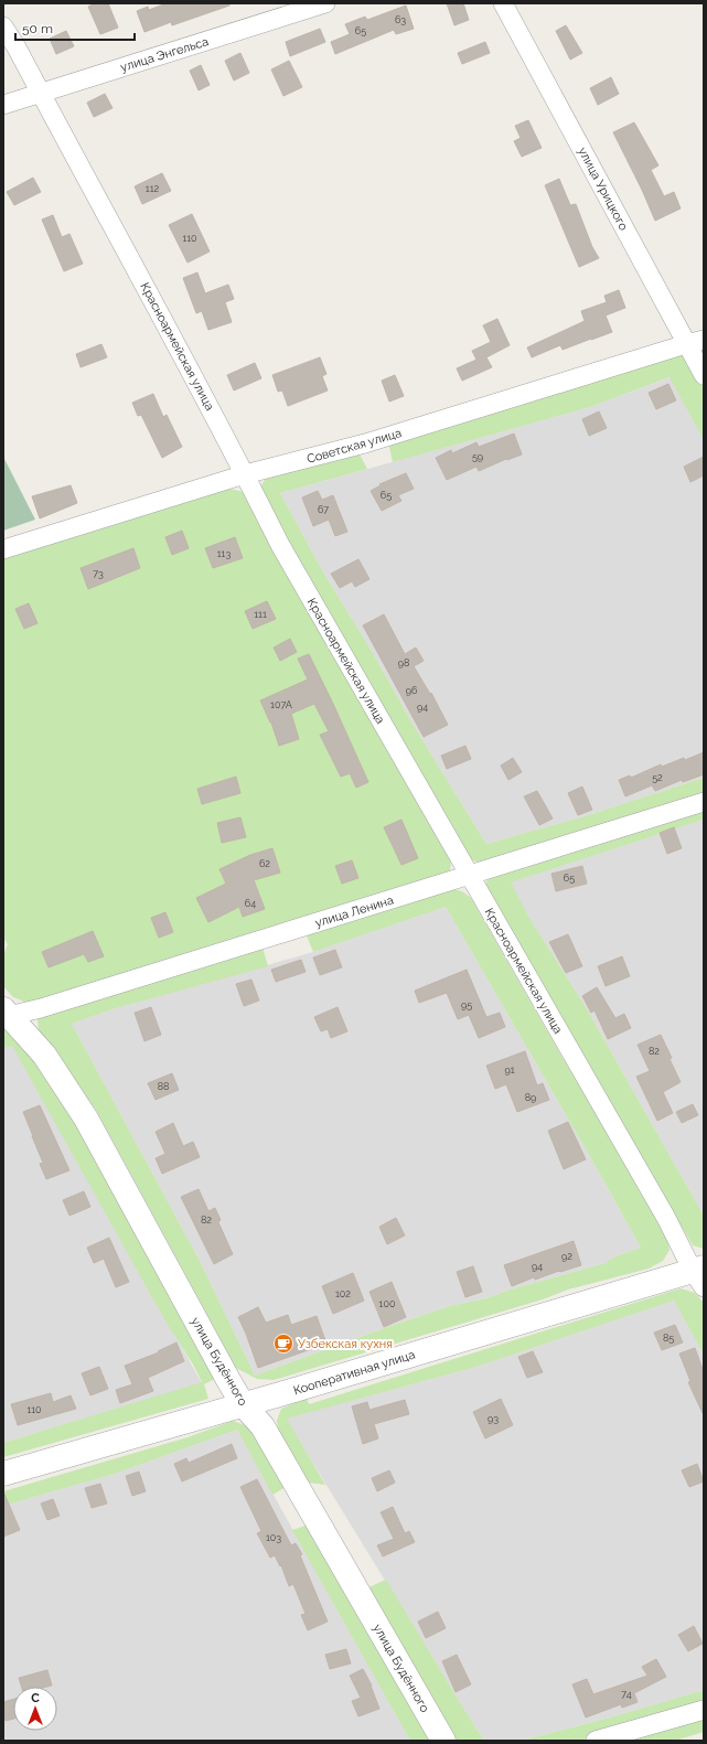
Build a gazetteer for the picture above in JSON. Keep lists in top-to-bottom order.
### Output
{
  "streets": {
    "street": [
      "улица Энгельса",
      "улица Урицкого",
      "Красноармейская улица",
      "Советская улица",
      "улица Ленина",
      "улица Будённого",
      "Кооперативная улица"
    ]
  },
  "crossings": [
    ["улица Энгельса", "Красноармейская улица"],
    ["улица Урицкого", "Советская улица"],
    ["Красноармейская улица", "Советская улица"],
    ["Красноармейская улица", "улица Ленина"],
    ["Красноармейская улица", "Кооперативная улица"],
    ["улица Ленина", "улица Будённого"],
    ["улица Будённого", "Кооперативная улица"]
  ],
  "places": {
    "cafe": ["Узбекская кухня"]
  },
  "house_numbers": [
    "63",
    "65",
    "112",
    "110",
    "59",
    "65",
    "67",
    "113",
    "73",
    "111",
    "98",
    "96",
    "107А",
    "94",
    "52",
    "62",
    "65",
    "64",
    "95",
    "82",
    "91",
    "88",
    "89",
    "82",
    "92",
    "94",
    "102",
    "100",
    "85",
    "110",
    "93",
    "103",
    "74"
  ],
  "scale_bar": "50 m",
  "north": "top"
}
